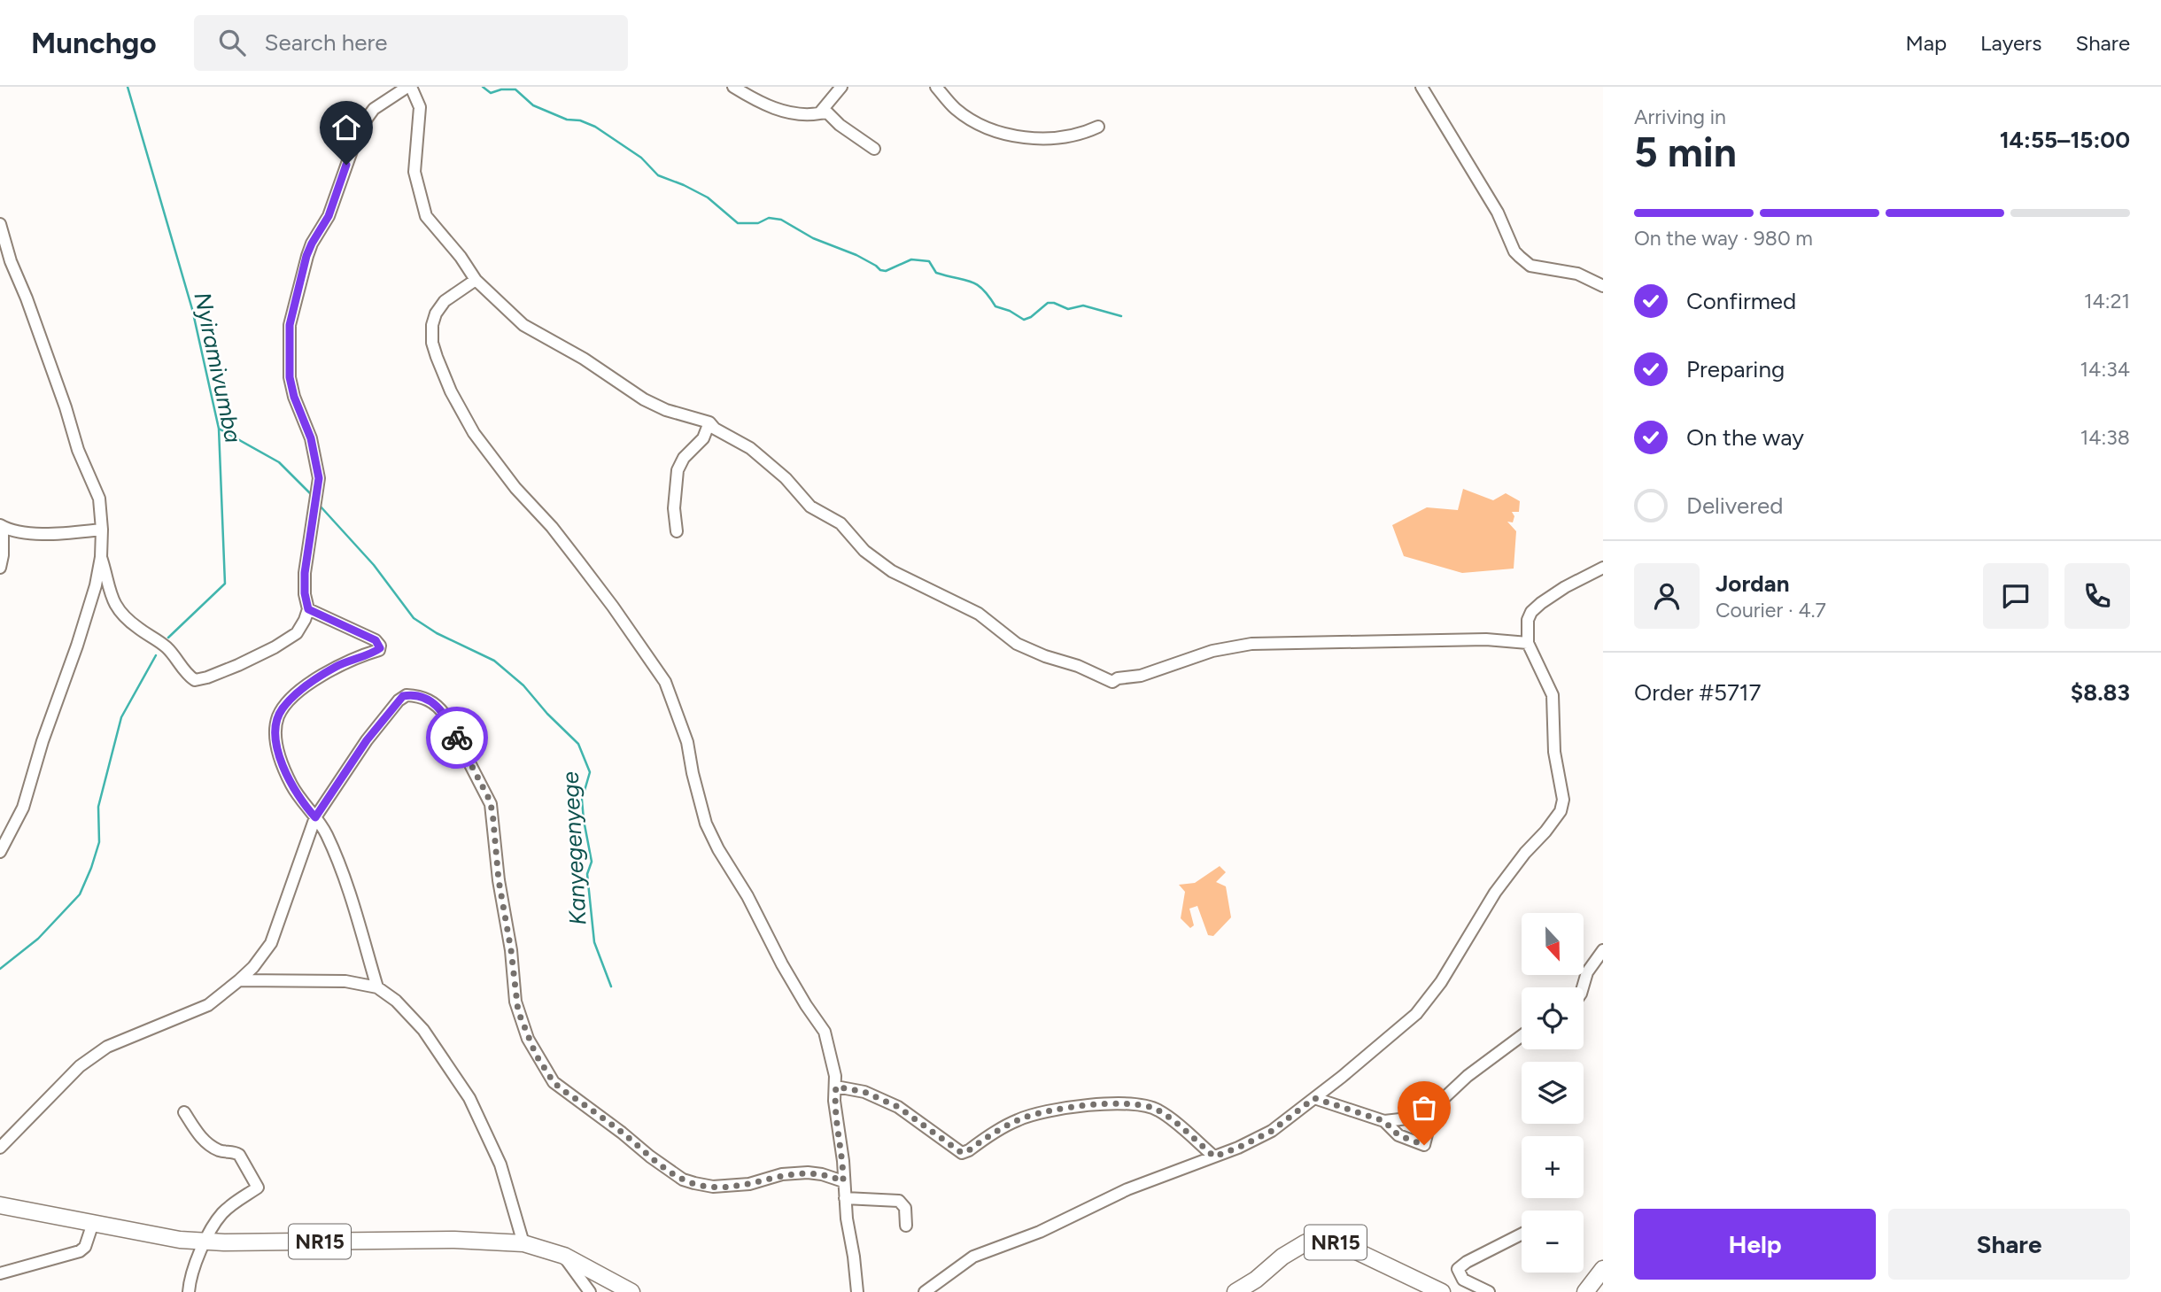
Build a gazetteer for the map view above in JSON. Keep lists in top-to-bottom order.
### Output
{
  "streets": {
    "highway": ["NR15"]
  },
  "water": ["Nyiramivumba", "Kanyegenyege"],
  "north": "bottom",
  "page": {
    "header": "Munchgo",
    "search": "Search here",
    "nav": ["Map", "Layers", "Share"],
    "heading": ["5 min", "Arriving in", "14:55–15:00"],
    "panel": [
      "Jordan",
      "Courier · 4.7",
      "Order #5717",
      "$8.83"
    ],
    "bar": "On the way · 980 m",
    "list": [
      ["Confirmed", "14:21"],
      ["Preparing", "14:34"],
      ["On the way", "14:38"],
      "Delivered"
    ],
    "map_buttons": ["+", "−"],
    "buttons": ["Help", "Share"]
  }
}
